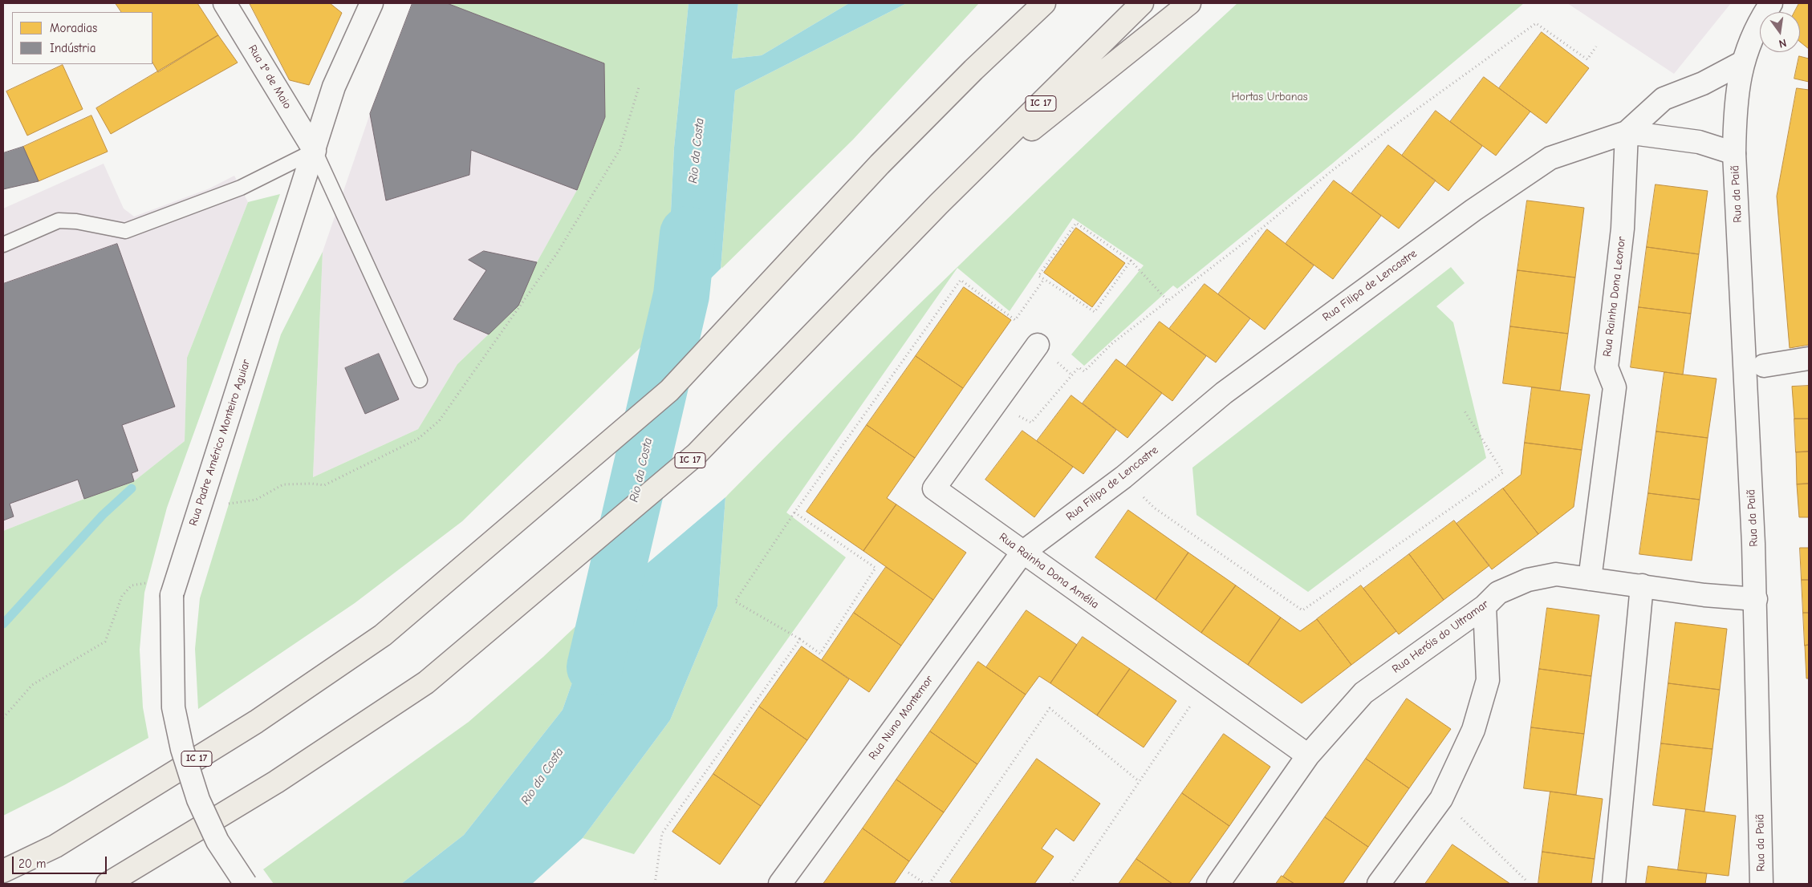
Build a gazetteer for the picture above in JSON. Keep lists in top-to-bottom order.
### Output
{
  "streets": {
    "highway": ["IC 17"],
    "street": [
      "Rua 1º de Maio",
      "Rua da Paiã",
      "Rua Filipa de Lencastre",
      "Rua Rainha Dona Leonor",
      "Rua Padre Américo Monteiro Aguiar",
      "Rua Rainha Dona Amélia",
      "Rua Heróis do Ultramar",
      "Rua Nuno Montemor"
    ]
  },
  "crossings": [
    ["Rua 1º de Maio", "Rua Padre Américo Monteiro Aguiar"],
    ["Rua da Paiã", "Rua Filipa de Lencastre"],
    ["Rua da Paiã", "Rua Heróis do Ultramar"],
    ["Rua Filipa de Lencastre", "Rua Rainha Dona Leonor"],
    ["Rua Filipa de Lencastre", "Rua Rainha Dona Amélia"],
    ["Rua Filipa de Lencastre", "Rua Nuno Montemor"],
    ["Rua Rainha Dona Leonor", "Rua Heróis do Ultramar"],
    ["Rua Rainha Dona Amélia", "Rua Heróis do Ultramar"],
    ["Rua Rainha Dona Amélia", "Rua Nuno Montemor"]
  ],
  "water": ["Rio da Costa"],
  "parks": ["Hortas Urbanas"],
  "legend": ["Moradias", "Indústria"],
  "scale_bar": "20 m",
  "north": "bottom"
}
